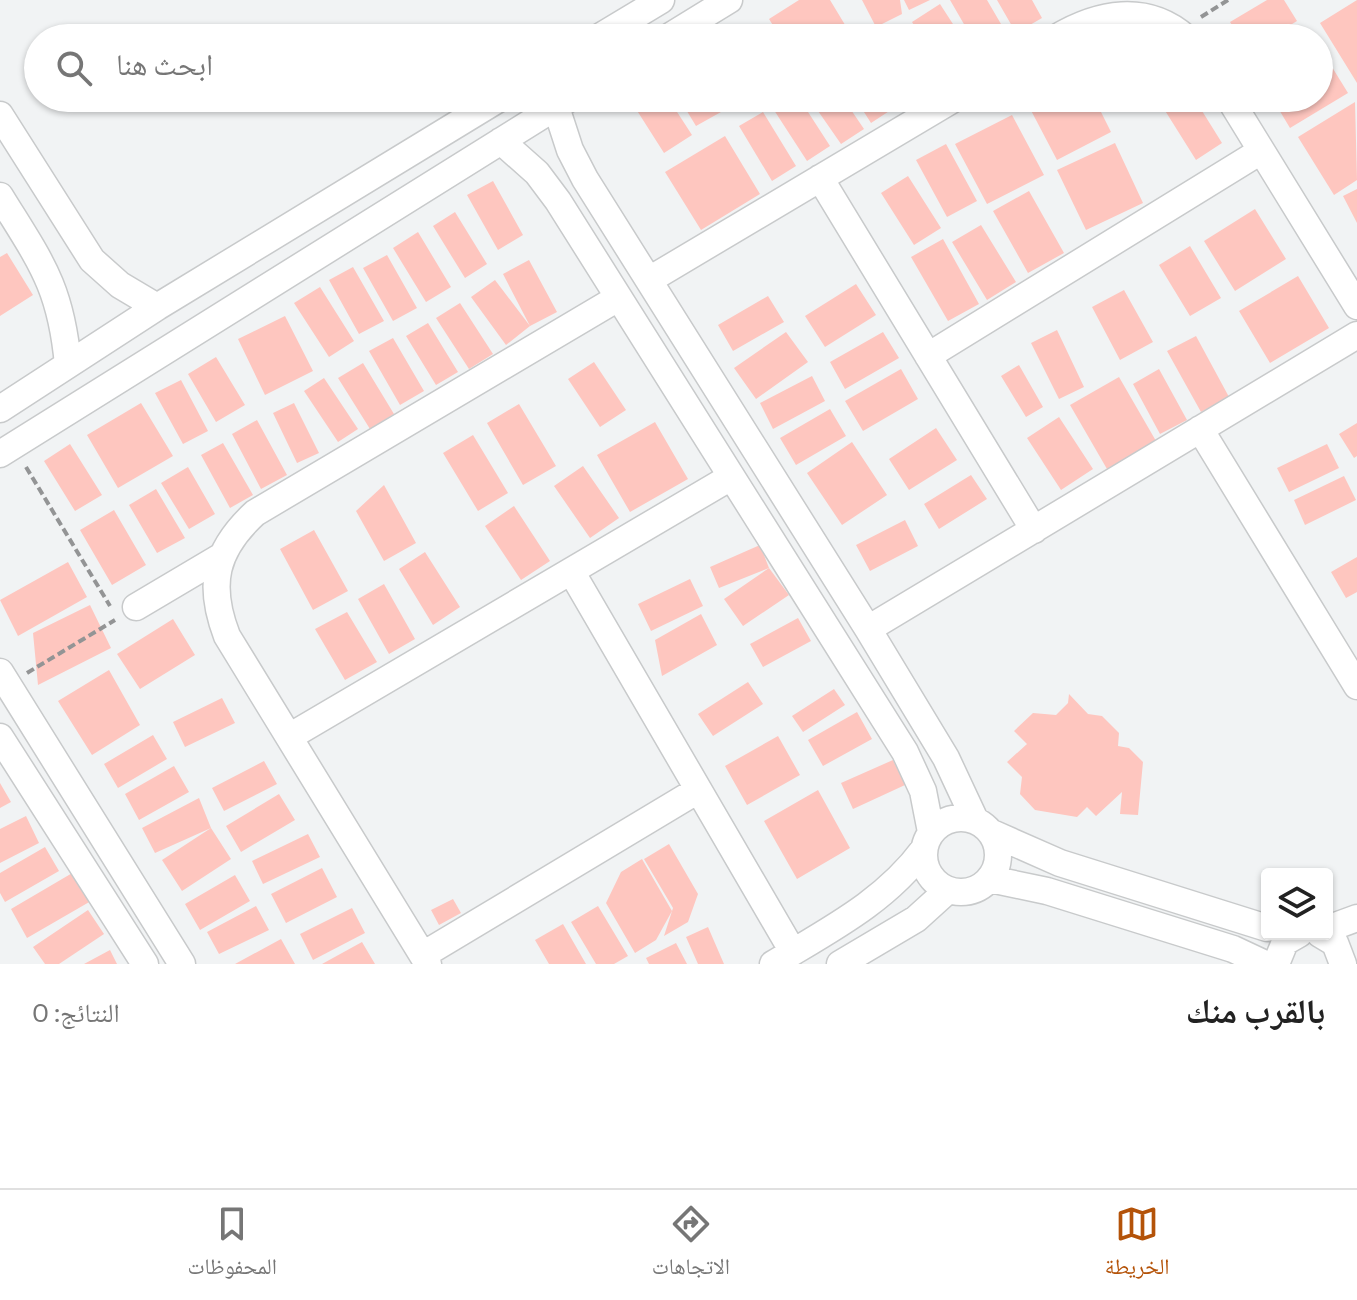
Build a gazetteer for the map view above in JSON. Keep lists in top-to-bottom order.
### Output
{
  "page": {
    "search": "ابحث هنا",
    "heading": ["بالقرب منك", "النتائج: 0"],
    "nav": ["الخريطة", "الاتجاهات", "المحفوظات"]
  }
}
